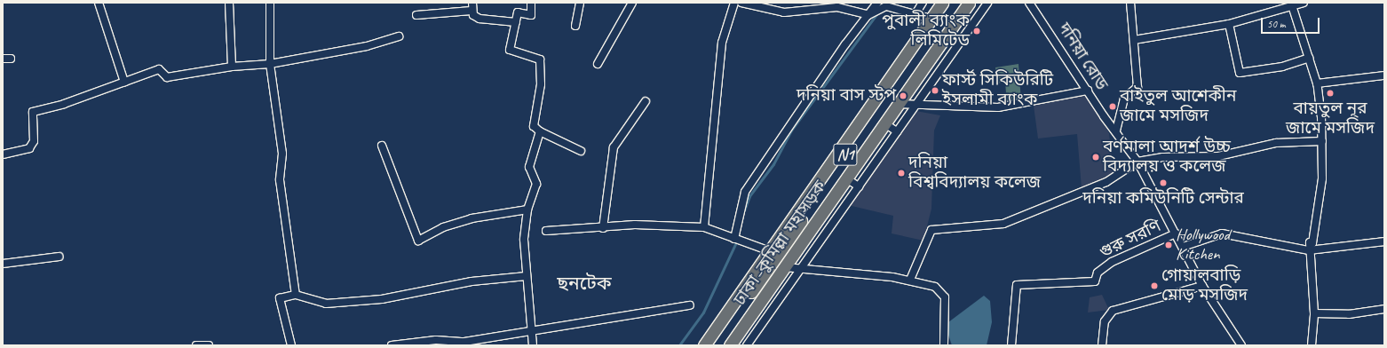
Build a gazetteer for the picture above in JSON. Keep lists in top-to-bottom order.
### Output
{
  "streets": {
    "highway": ["N1", "ঢাকা–কুমিল্লা মহাসড়ক"],
    "street": ["দনিয়া রোড", "গুরু সরণি"]
  },
  "crossings": [
    ["দনিয়া রোড", "গুরু সরণি"]
  ],
  "districts": ["ছনটেক"],
  "places": [
    "পুবালী ব্যাংক লিমিটেড",
    "ফার্স্ট সিকিউরিটি ইসলামী ব্যাংক",
    "বায়তুল নূর জামে মসজিদ",
    "দনিয়া বাস স্টপ",
    "বাইতুল আশেকীন জামে মসজিদ",
    "বর্ণমালা আদর্শ উচ্চ বিদ্যালয় ও কলেজ",
    "দনিয়া বিশ্ববিদ্যালয় কলেজ",
    "দনিয়া কমিউনিটি সেন্টার",
    "Hollywood Kitchen",
    "গোয়ালবাড়ি মোড় মসজিদ"
  ],
  "scale_bar": "50 m"
}
